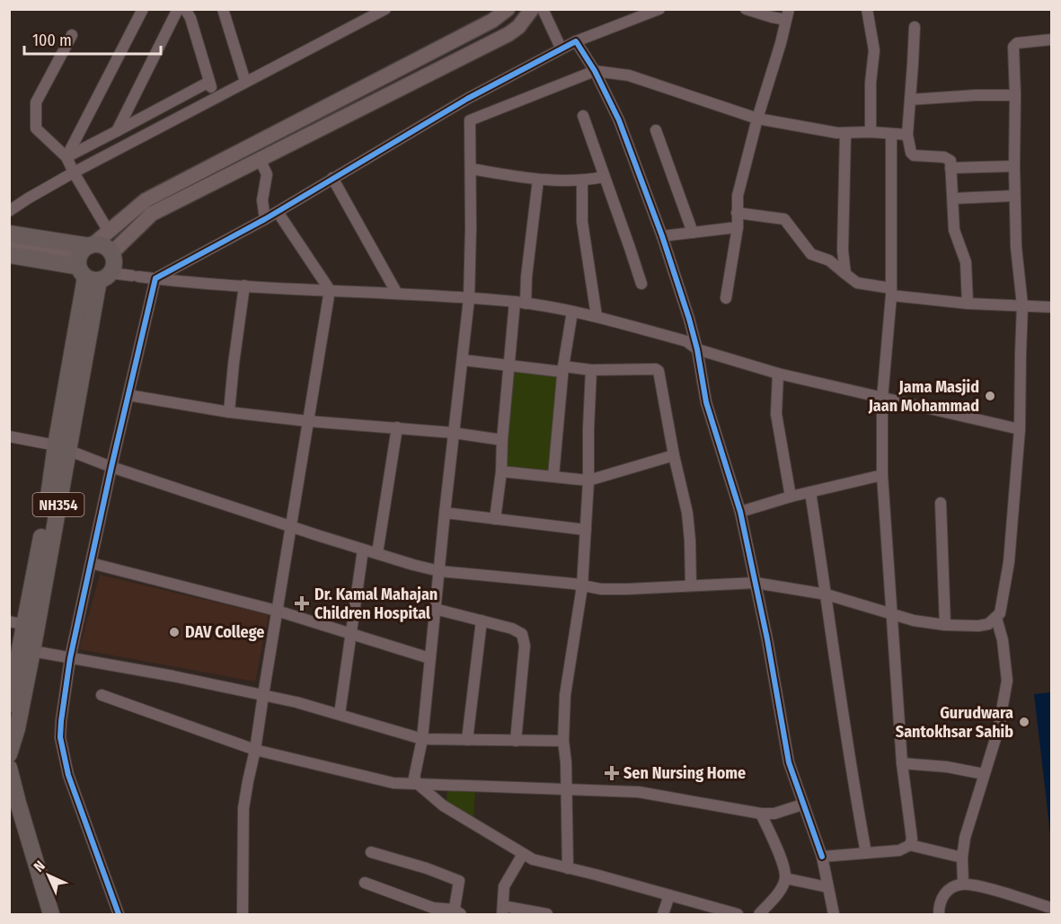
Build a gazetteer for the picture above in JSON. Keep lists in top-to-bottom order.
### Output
{
  "streets": {
    "highway": ["NH354"]
  },
  "places": {
    "other": ["Jama Masjid Jaan Mohammad", "DAV College", "Gurudwara Santokhsar Sahib"],
    "health": ["Dr. Kamal Mahajan Children Hospital", "Sen Nursing Home"]
  },
  "scale_bar": "100 m",
  "north": "top left"
}
